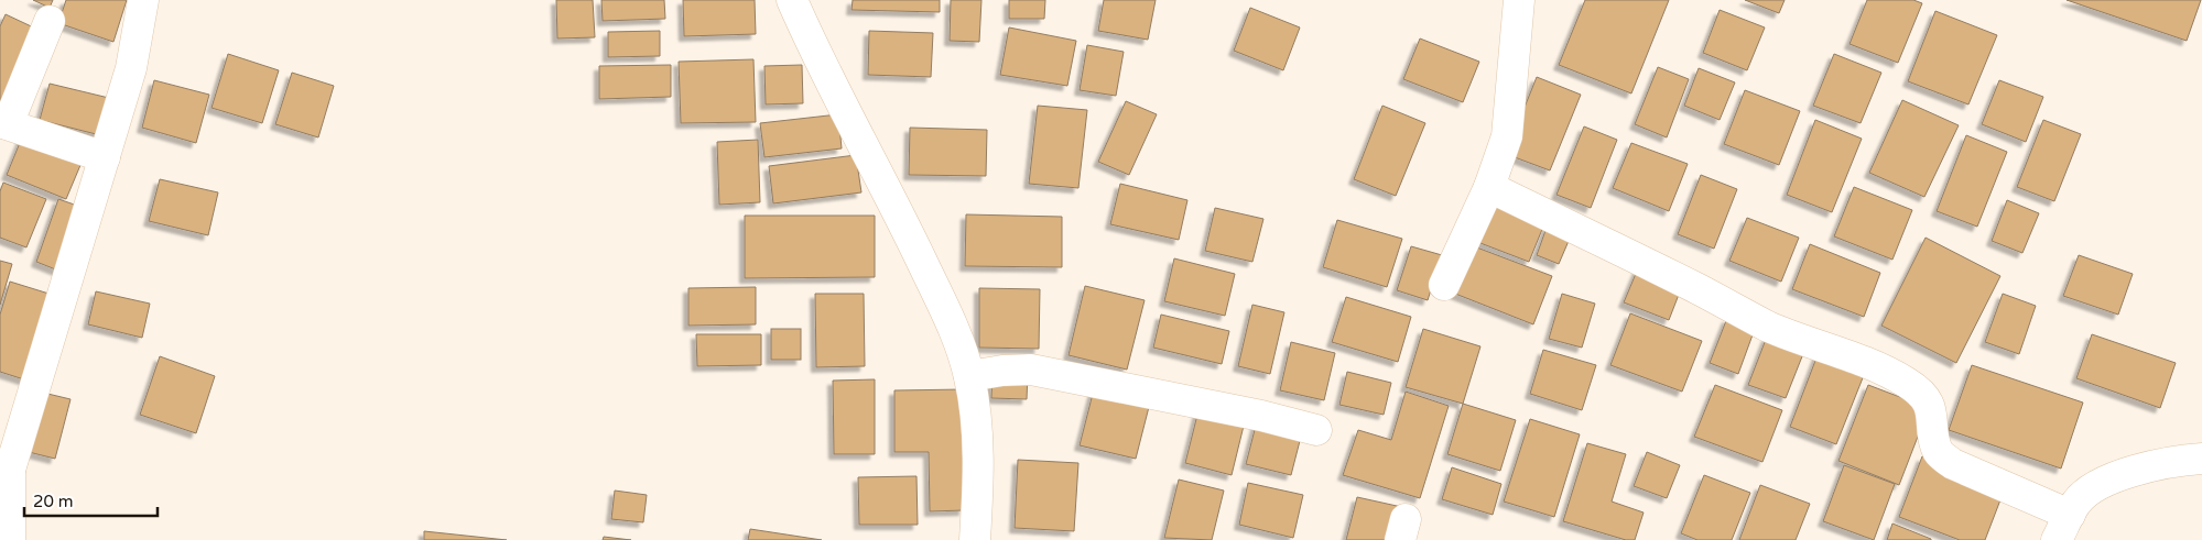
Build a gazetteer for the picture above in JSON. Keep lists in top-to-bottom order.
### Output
{
  "scale_bar": "20 m"
}
